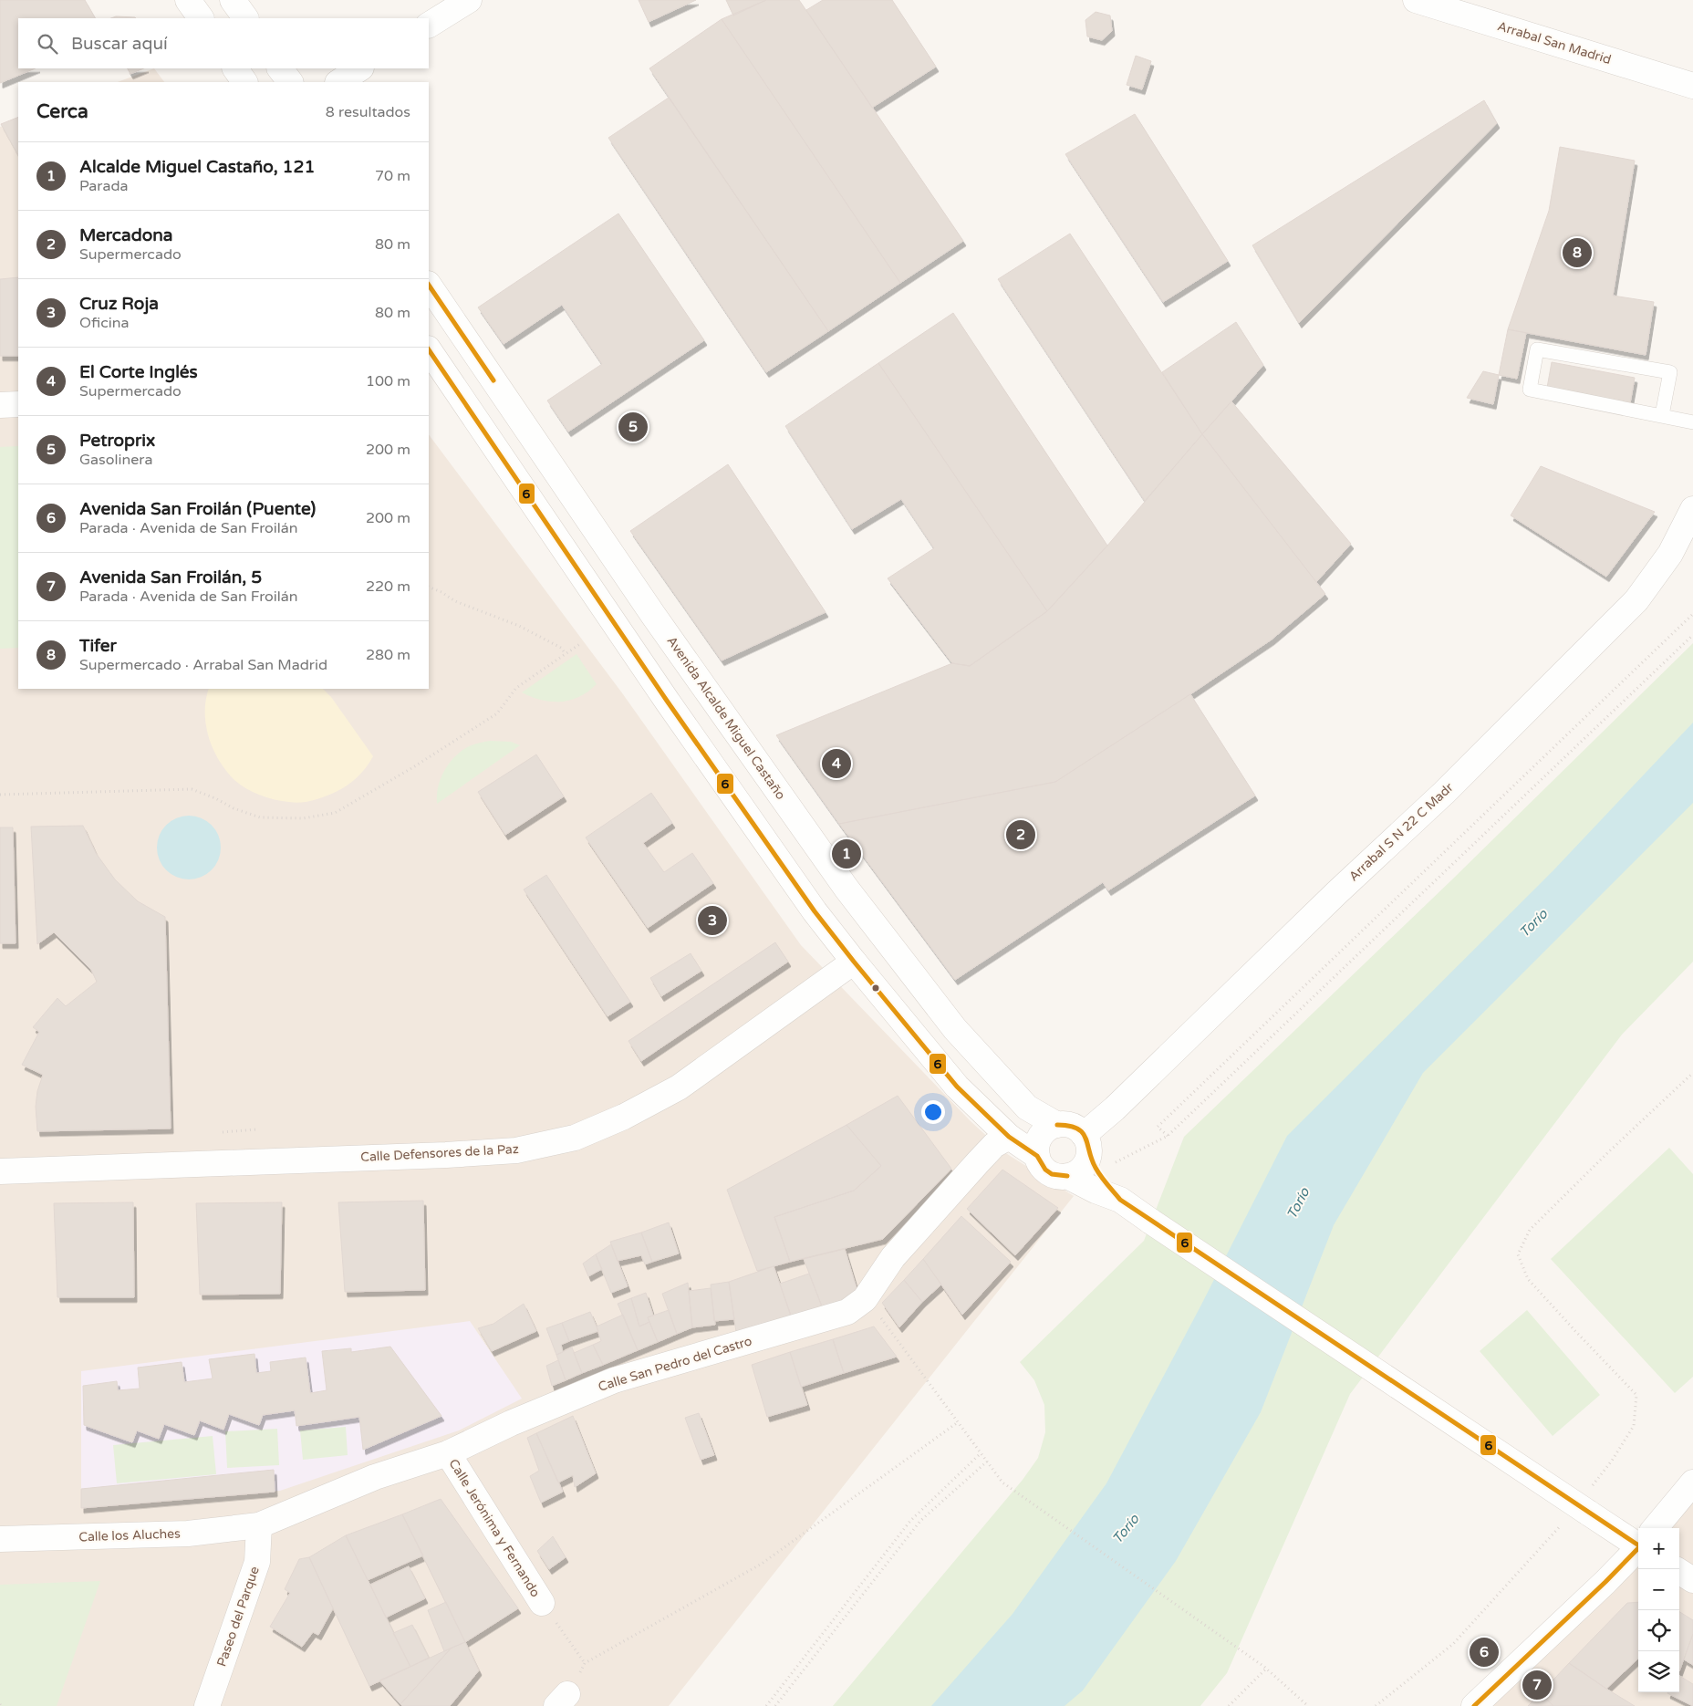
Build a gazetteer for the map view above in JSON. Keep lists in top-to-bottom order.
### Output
{
  "streets": {
    "street": [
      "Arrabal San Madrid",
      "Avenida Alcalde Miguel Castaño",
      "Arrabal S N 22 C Madr",
      "Calle Defensores de la Paz",
      "Calle San Pedro del Castro",
      "Calle Jerónima y Fernando",
      "Calle los Aluches",
      "Paseo del Parque"
    ]
  },
  "crossings": [
    ["Avenida Alcalde Miguel Castaño", "Arrabal S N 22 C Madr"],
    ["Calle San Pedro del Castro", "Calle Jerónima y Fernando"],
    ["Calle San Pedro del Castro", "Calle los Aluches"],
    ["Calle San Pedro del Castro", "Paseo del Parque"],
    ["Calle los Aluches", "Paseo del Parque"]
  ],
  "water": ["Torío"],
  "lines": ["transit line 6"],
  "page": {
    "search": "Buscar aquí",
    "heading": ["Cerca", "8 resultados"],
    "list": [
      {
        "mark": "1",
        "name": "Alcalde Miguel Castaño, 121",
        "note": "Parada",
        "value": "70 m"
      },
      {
        "mark": "2",
        "name": "Mercadona",
        "note": "Supermercado",
        "value": "80 m"
      },
      {
        "mark": "3",
        "name": "Cruz Roja",
        "note": "Oficina",
        "value": "80 m"
      },
      {
        "mark": "4",
        "name": "El Corte Inglés",
        "note": "Supermercado",
        "value": "100 m"
      },
      {
        "mark": "5",
        "name": "Petroprix",
        "note": "Gasolinera",
        "value": "200 m"
      },
      {
        "mark": "6",
        "name": "Avenida San Froilán (Puente)",
        "note": "Parada · Avenida de San Froilán",
        "value": "200 m"
      },
      {
        "mark": "7",
        "name": "Avenida San Froilán, 5",
        "note": "Parada · Avenida de San Froilán",
        "value": "220 m"
      },
      {
        "mark": "8",
        "name": "Tifer",
        "note": "Supermercado · Arrabal San Madrid",
        "value": "280 m"
      }
    ],
    "pins": [
      "8",
      "5",
      "4",
      "2",
      "1",
      "3",
      "6",
      "7"
    ],
    "map_buttons": ["+", "−"]
  }
}
